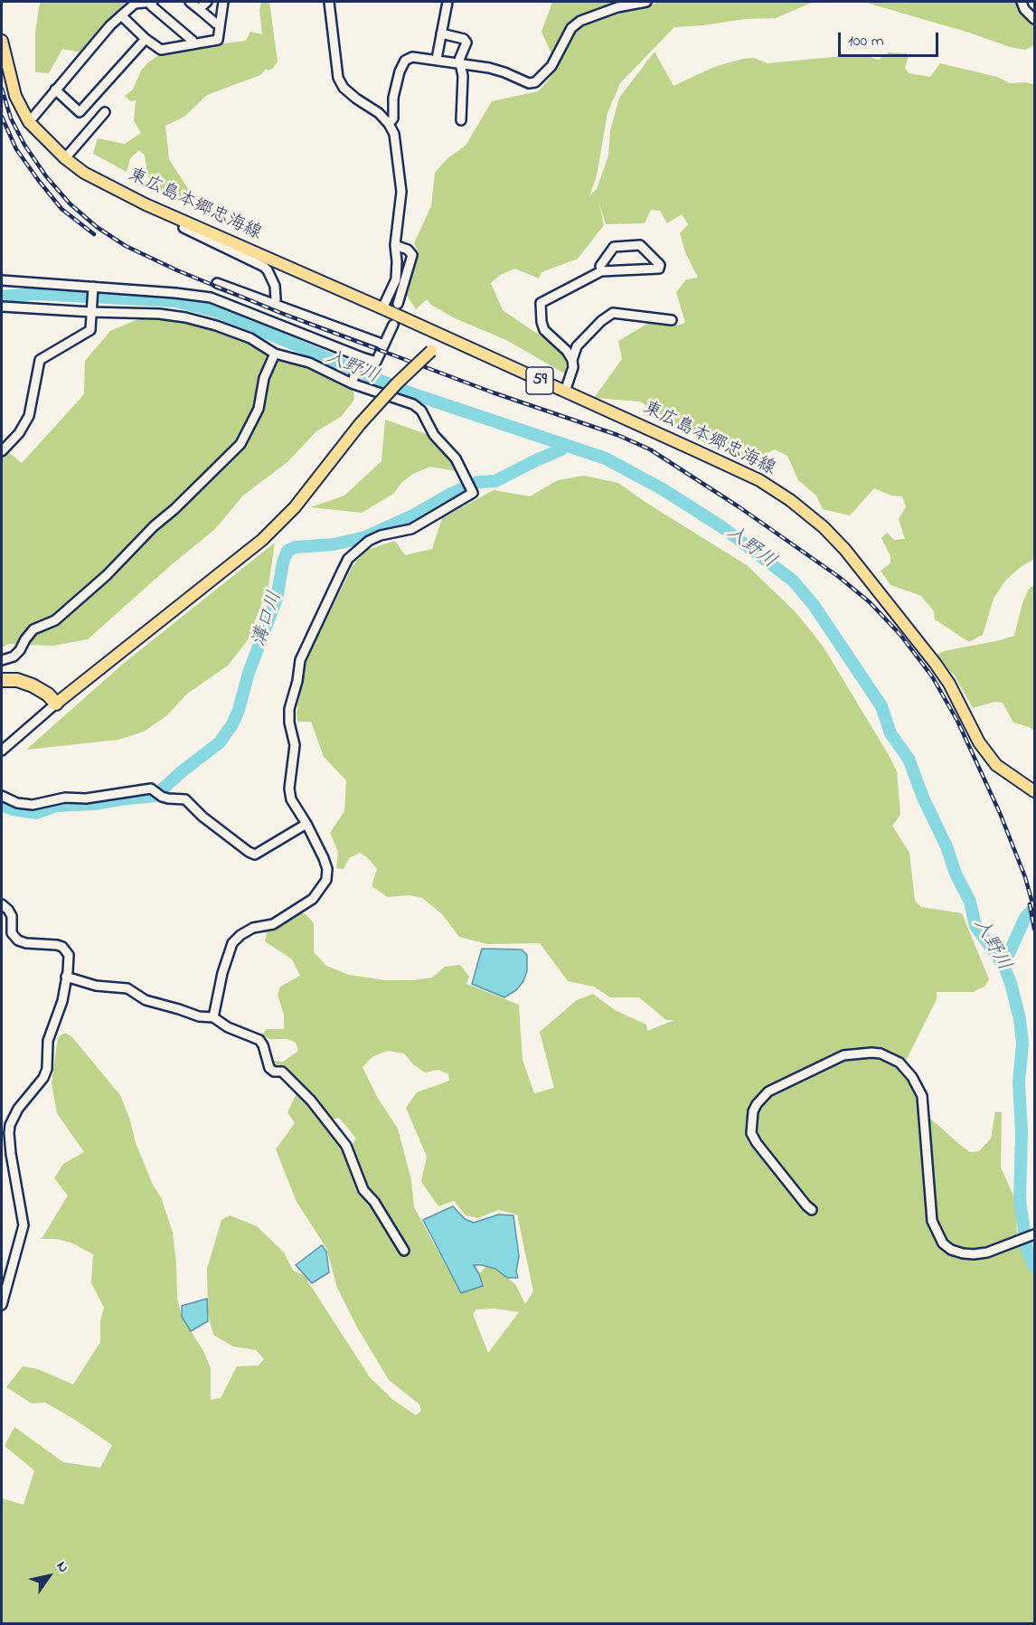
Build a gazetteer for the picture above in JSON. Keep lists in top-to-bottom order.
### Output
{
  "streets": {
    "main road": ["東広島本郷忠海線", "59"]
  },
  "water": ["入野川", "溝口川"],
  "scale_bar": "100 m",
  "north": "top right"
}
